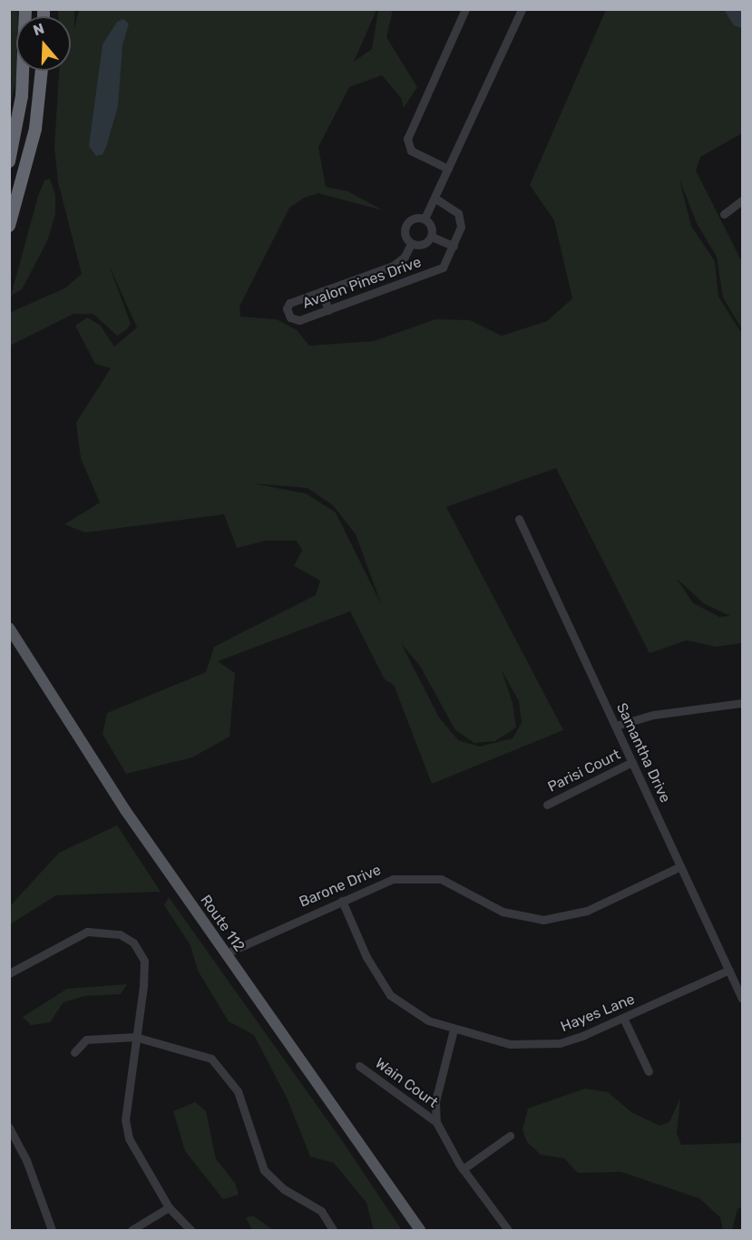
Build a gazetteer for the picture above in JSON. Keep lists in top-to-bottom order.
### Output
{
  "streets": {
    "main road": ["Route 112"],
    "street": [
      "Avalon Pines Drive",
      "Samantha Drive",
      "Parisi Court",
      "Barone Drive",
      "Hayes Lane",
      "Wain Court"
    ]
  },
  "crossings": [
    ["Samantha Drive", "Parisi Court"],
    ["Samantha Drive", "Barone Drive"],
    ["Samantha Drive", "Hayes Lane"],
    ["Barone Drive", "Route 112"],
    ["Barone Drive", "Hayes Lane"]
  ],
  "north": "top"
}
